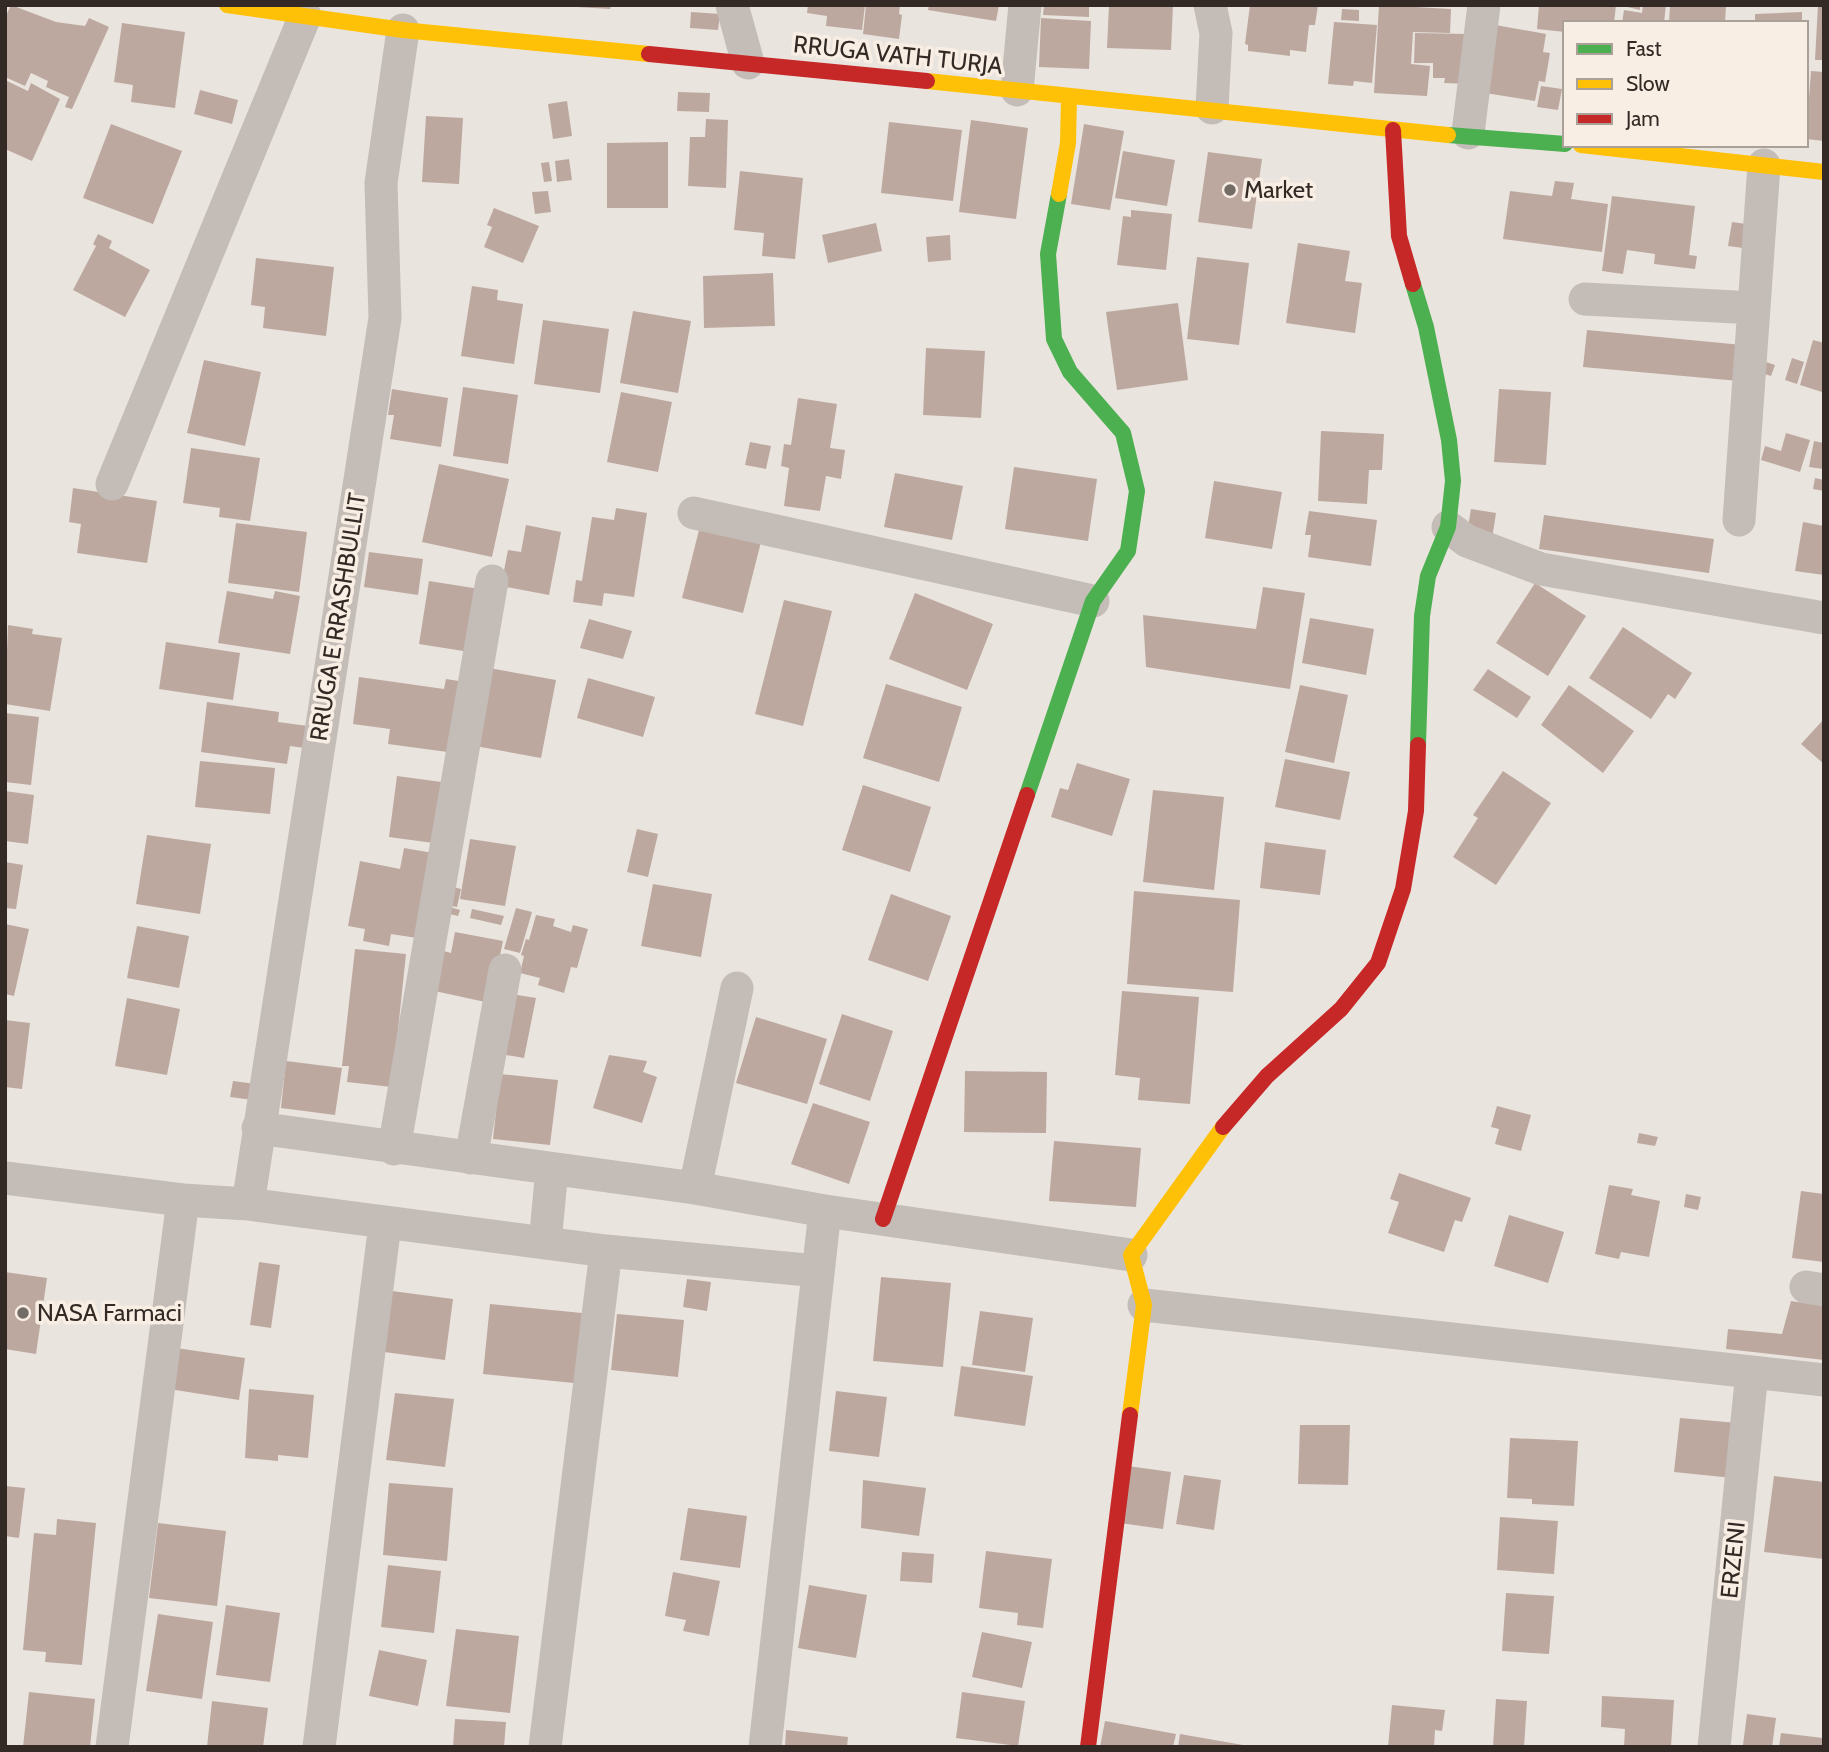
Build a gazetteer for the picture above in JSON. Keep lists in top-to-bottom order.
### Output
{
  "streets": {
    "street": ["RRUGA VATH TURJA", "RRUGA E RRASHBULLIT", "ERZENI"]
  },
  "crossings": [
    ["RRUGA VATH TURJA", "RRUGA E RRASHBULLIT"]
  ],
  "places": ["Market", "NASA Farmaci"],
  "legend": ["Fast", "Slow", "Jam"]
}
